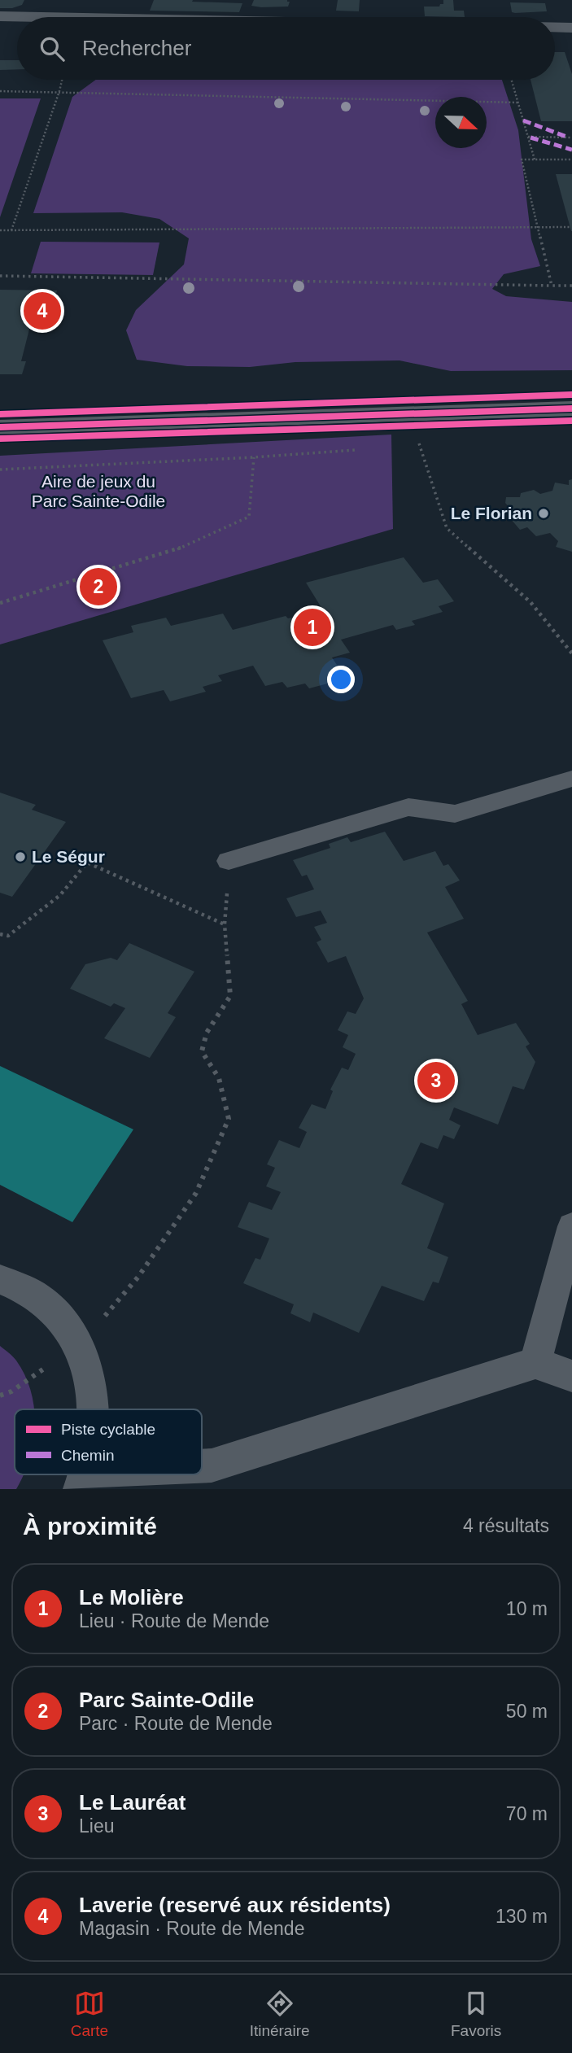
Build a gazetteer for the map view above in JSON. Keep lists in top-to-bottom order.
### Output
{
  "parks": ["Aire de jeux du Parc Sainte-Odile"],
  "places": ["Le Florian", "Le Ségur"],
  "legend": ["Piste cyclable", "Chemin"],
  "north": "right",
  "page": {
    "search": "Rechercher",
    "pins": [
      "4",
      "2",
      "1",
      "3"
    ],
    "heading": ["À proximité", "4 résultats"],
    "list": [
      {
        "mark": "1",
        "name": "Le Molière",
        "note": "Lieu · Route de Mende",
        "value": "10 m"
      },
      {
        "mark": "2",
        "name": "Parc Sainte-Odile",
        "note": "Parc · Route de Mende",
        "value": "50 m"
      },
      {
        "mark": "3",
        "name": "Le Lauréat",
        "note": "Lieu",
        "value": "70 m"
      },
      {
        "mark": "4",
        "name": "Laverie (reservé aux résidents)",
        "note": "Magasin · Route de Mende",
        "value": "130 m"
      }
    ],
    "nav": ["Carte", "Itinéraire", "Favoris"]
  }
}
